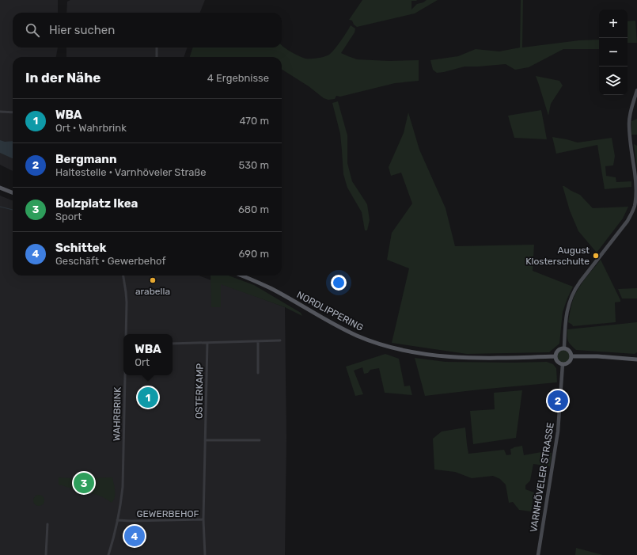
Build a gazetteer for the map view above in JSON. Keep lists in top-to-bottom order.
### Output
{
  "streets": {
    "main road": ["NORDLIPPERING"],
    "street": [
      "OSTERKAMP",
      "WAHRBRINK",
      "VARNHÖVELER STRASSE",
      "GEWERBEHOF"
    ]
  },
  "crossings": [
    ["NORDLIPPERING", "VARNHÖVELER STRASSE"],
    ["OSTERKAMP", "GEWERBEHOF"],
    ["WAHRBRINK", "GEWERBEHOF"]
  ],
  "places": ["August Klosterschulte", "arabella"],
  "page": {
    "map_buttons": ["+", "−"],
    "search": "Hier suchen",
    "heading": ["In der Nähe", "4 Ergebnisse"],
    "list": [
      {
        "mark": "1",
        "name": "WBA",
        "note": "Ort · Wahrbrink",
        "value": "470 m"
      },
      {
        "mark": "2",
        "name": "Bergmann",
        "note": "Haltestelle · Varnhöveler Straße",
        "value": "530 m"
      },
      {
        "mark": "3",
        "name": "Bolzplatz Ikea",
        "note": "Sport",
        "value": "680 m"
      },
      {
        "mark": "4",
        "name": "Schittek",
        "note": "Geschäft · Gewerbehof",
        "value": "690 m"
      }
    ],
    "popup": ["WBA", "Ort"],
    "pins": [
      "1",
      "2",
      "3",
      "4"
    ]
  }
}
